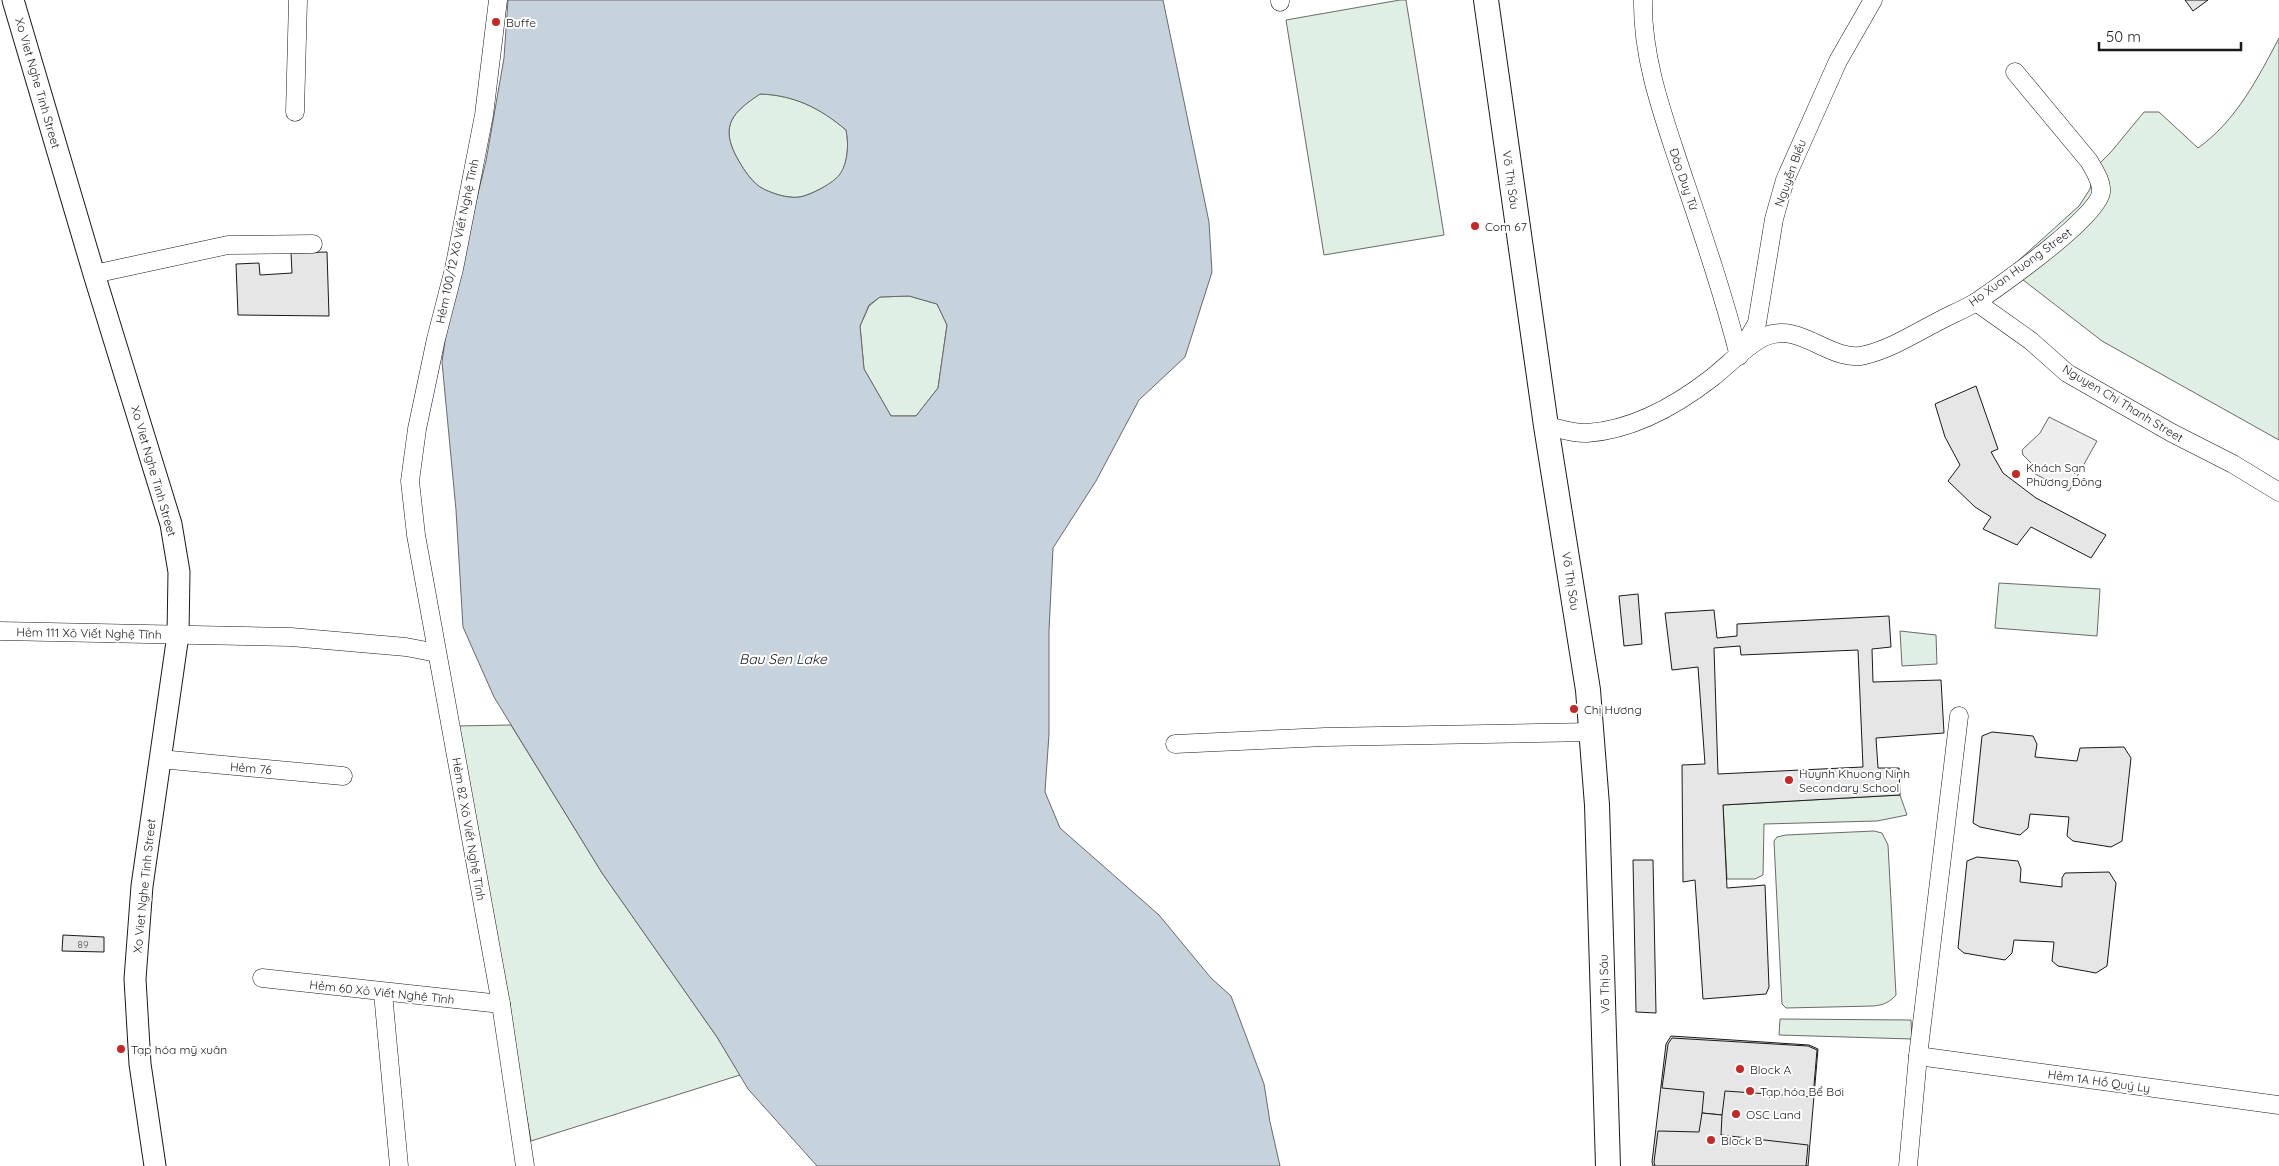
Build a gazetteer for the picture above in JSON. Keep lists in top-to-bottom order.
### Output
{
  "streets": {
    "main road": ["Võ Thị Sáu"],
    "street": [
      "Xo Viet Nghe Tinh Street",
      "Nguyễn Biểu",
      "Đào Duy Từ",
      "Hẻm 100/12 Xô Viết Nghệ Tĩnh",
      "Ho Xuan Huong Street",
      "Nguyen Chi Thanh Street",
      "Hẻm 111 Xô Viết Nghệ Tĩnh",
      "Hẻm 76",
      "Hẻm 82 Xô Viết Nghệ Tĩnh",
      "Hẻm 60 Xô Viết Nghệ Tĩnh",
      "Hẻm 1A Hồ Quý Ly"
    ]
  },
  "crossings": [
    ["Xo Viet Nghe Tinh Street", "Hẻm 111 Xô Viết Nghệ Tĩnh"],
    ["Xo Viet Nghe Tinh Street", "Hẻm 76"],
    ["Nguyễn Biểu", "Đào Duy Từ"],
    ["Nguyễn Biểu", "Ho Xuan Huong Street"],
    ["Đào Duy Từ", "Ho Xuan Huong Street"],
    ["Võ Thị Sáu", "Ho Xuan Huong Street"],
    ["Hẻm 100/12 Xô Viết Nghệ Tĩnh", "Hẻm 82 Xô Viết Nghệ Tĩnh"],
    ["Ho Xuan Huong Street", "Nguyen Chi Thanh Street"],
    ["Hẻm 82 Xô Viết Nghệ Tĩnh", "Hẻm 60 Xô Viết Nghệ Tĩnh"]
  ],
  "water": ["Bau Sen Lake"],
  "places": [
    "Buffe",
    "Com 67",
    "Khách Sạn Phương Đông",
    "Chị Hương",
    "Huynh Khuong Ninh Secondary School",
    "Tạp hóa mỹ xuân",
    "Block A",
    "Tạp hóa Bể Bơi",
    "OSC Land",
    "Block B"
  ],
  "house_numbers": ["89"],
  "scale_bar": "50 m"
}
